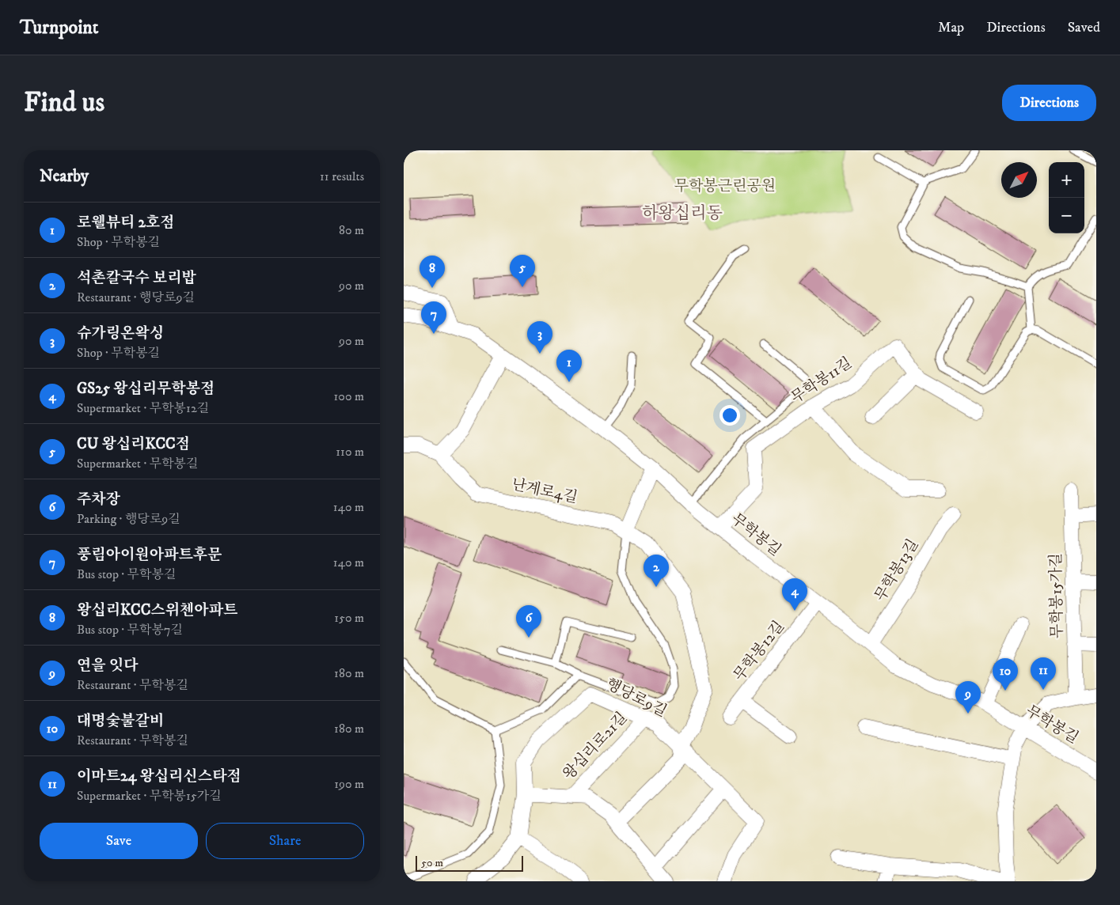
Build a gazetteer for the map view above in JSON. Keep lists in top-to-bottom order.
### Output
{
  "streets": {
    "street": [
      "무학봉11길",
      "난계로4길",
      "무학봉길",
      "무학봉13길",
      "무학봉15가길",
      "무학봉12길",
      "행당로9길",
      "왕십리로21길"
    ]
  },
  "crossings": [
    ["무학봉11길", "무학봉길"],
    ["무학봉길", "무학봉13길"],
    ["무학봉길", "무학봉12길"],
    ["행당로9길", "왕십리로21길"]
  ],
  "districts": ["하왕십리동"],
  "parks": ["무학봉근린공원"],
  "scale_bar": "50 m",
  "north": "top right",
  "page": {
    "header": "Turnpoint",
    "nav": ["Map", "Directions", "Saved"],
    "buttons": [
      "Directions",
      ["Save", "Share"]
    ],
    "title": "Find us",
    "heading": ["Nearby", "11 results"],
    "map_buttons": ["+", "−"],
    "list": [
      {
        "mark": "1",
        "name": "로웰뷰티 2호점",
        "note": "Shop · 무학봉길",
        "value": "80 m"
      },
      {
        "mark": "2",
        "name": "석촌칼국수 보리밥",
        "note": "Restaurant · 행당로9길",
        "value": "90 m"
      },
      {
        "mark": "3",
        "name": "슈가링온왁싱",
        "note": "Shop · 무학봉길",
        "value": "90 m"
      },
      {
        "mark": "4",
        "name": "GS25 왕십리무학봉점",
        "note": "Supermarket · 무학봉12길",
        "value": "100 m"
      },
      {
        "mark": "5",
        "name": "CU 왕십리KCC점",
        "note": "Supermarket · 무학봉길",
        "value": "110 m"
      },
      {
        "mark": "6",
        "name": "주차장",
        "note": "Parking · 행당로9길",
        "value": "140 m"
      },
      {
        "mark": "7",
        "name": "풍림아이원아파트후문",
        "note": "Bus stop · 무학봉길",
        "value": "140 m"
      },
      {
        "mark": "8",
        "name": "왕십리KCC스위첸아파트",
        "note": "Bus stop · 무학봉7길",
        "value": "150 m"
      },
      {
        "mark": "9",
        "name": "연을 잇다",
        "note": "Restaurant · 무학봉길",
        "value": "180 m"
      },
      {
        "mark": "10",
        "name": "대명숯불갈비",
        "note": "Restaurant · 무학봉길",
        "value": "180 m"
      },
      {
        "mark": "11",
        "name": "이마트24 왕십리신스타점",
        "note": "Supermarket · 무학봉15가길",
        "value": "190 m"
      }
    ],
    "pins": [
      "5",
      "8",
      "7",
      "3",
      "1",
      "2",
      "4",
      "6",
      "11",
      "10",
      "9"
    ],
    "scale": "50 m"
  }
}
